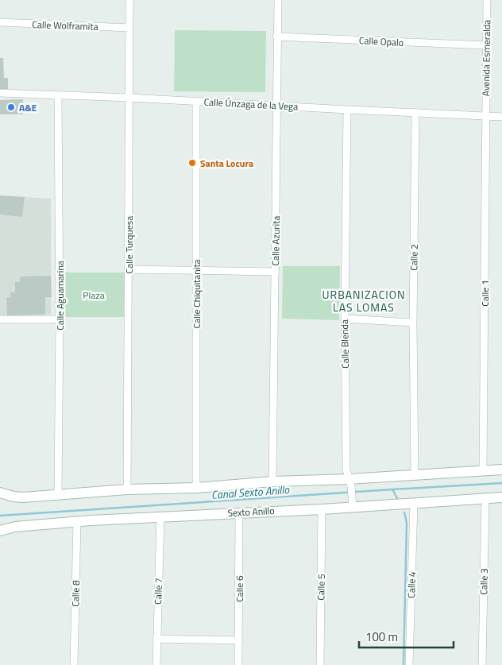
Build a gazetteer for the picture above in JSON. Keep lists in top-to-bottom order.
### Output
{
  "streets": {
    "main road": ["Sexto Anillo"],
    "street": [
      "Calle Wolframita",
      "Calle Opalo",
      "Avenida Esmeralda",
      "Calle Únzaga de la Vega",
      "Calle Azurita",
      "Calle Turquesa",
      "Calle 2",
      "Calle 1",
      "Calle Chiquitanita",
      "Calle Aguamarina",
      "Calle Blenda",
      "Calle 3",
      "Calle 4",
      "Calle 5",
      "Calle 6",
      "Calle 7",
      "Calle 8"
    ]
  },
  "crossings": [
    ["Calle Wolframita", "Calle Turquesa"],
    ["Calle Opalo", "Avenida Esmeralda"],
    ["Calle Opalo", "Calle Azurita"],
    ["Avenida Esmeralda", "Calle Únzaga de la Vega"],
    ["Avenida Esmeralda", "Calle 1"],
    ["Calle Únzaga de la Vega", "Calle Azurita"],
    ["Calle Únzaga de la Vega", "Calle Turquesa"],
    ["Calle Únzaga de la Vega", "Calle 2"],
    ["Calle Únzaga de la Vega", "Calle 1"],
    ["Calle Únzaga de la Vega", "Calle Chiquitanita"],
    ["Calle Únzaga de la Vega", "Calle Aguamarina"],
    ["Calle Únzaga de la Vega", "Calle Blenda"],
    ["Calle Blenda", "Sexto Anillo"],
    ["Sexto Anillo", "Calle 3"],
    ["Sexto Anillo", "Calle 4"],
    ["Sexto Anillo", "Calle 5"],
    ["Sexto Anillo", "Calle 6"],
    ["Sexto Anillo", "Calle 7"],
    ["Sexto Anillo", "Calle 8"]
  ],
  "districts": ["URBANIZACION LAS LOMAS"],
  "water": ["Canal Sexto Anillo"],
  "parks": ["Plaza"],
  "places": ["A&E", "Santa Locura"],
  "scale_bar": "100 m"
}
